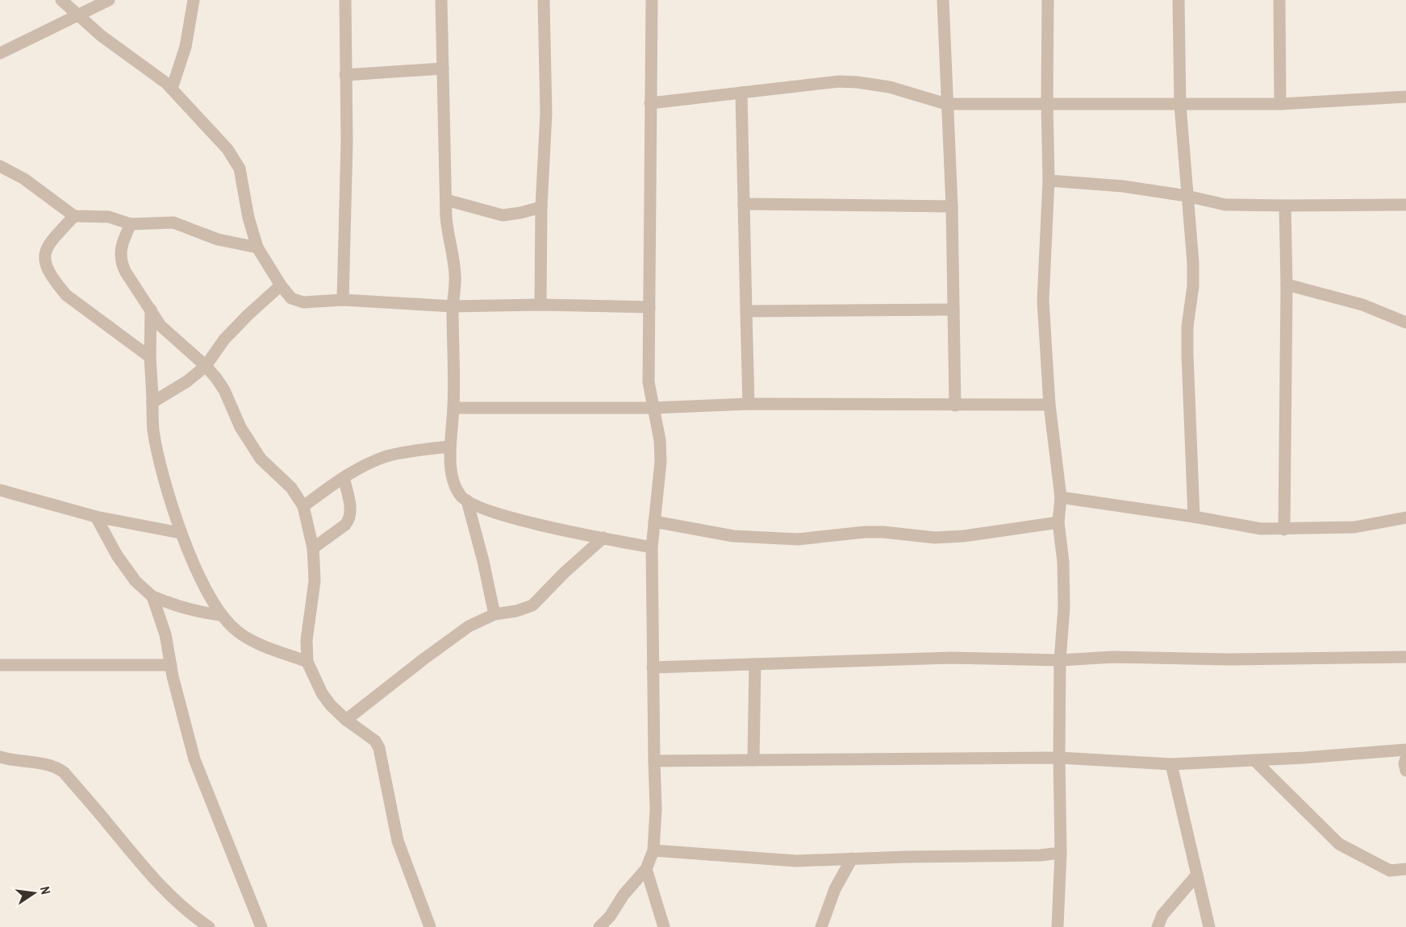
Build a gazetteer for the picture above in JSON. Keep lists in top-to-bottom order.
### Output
{
  "north": "right"
}
